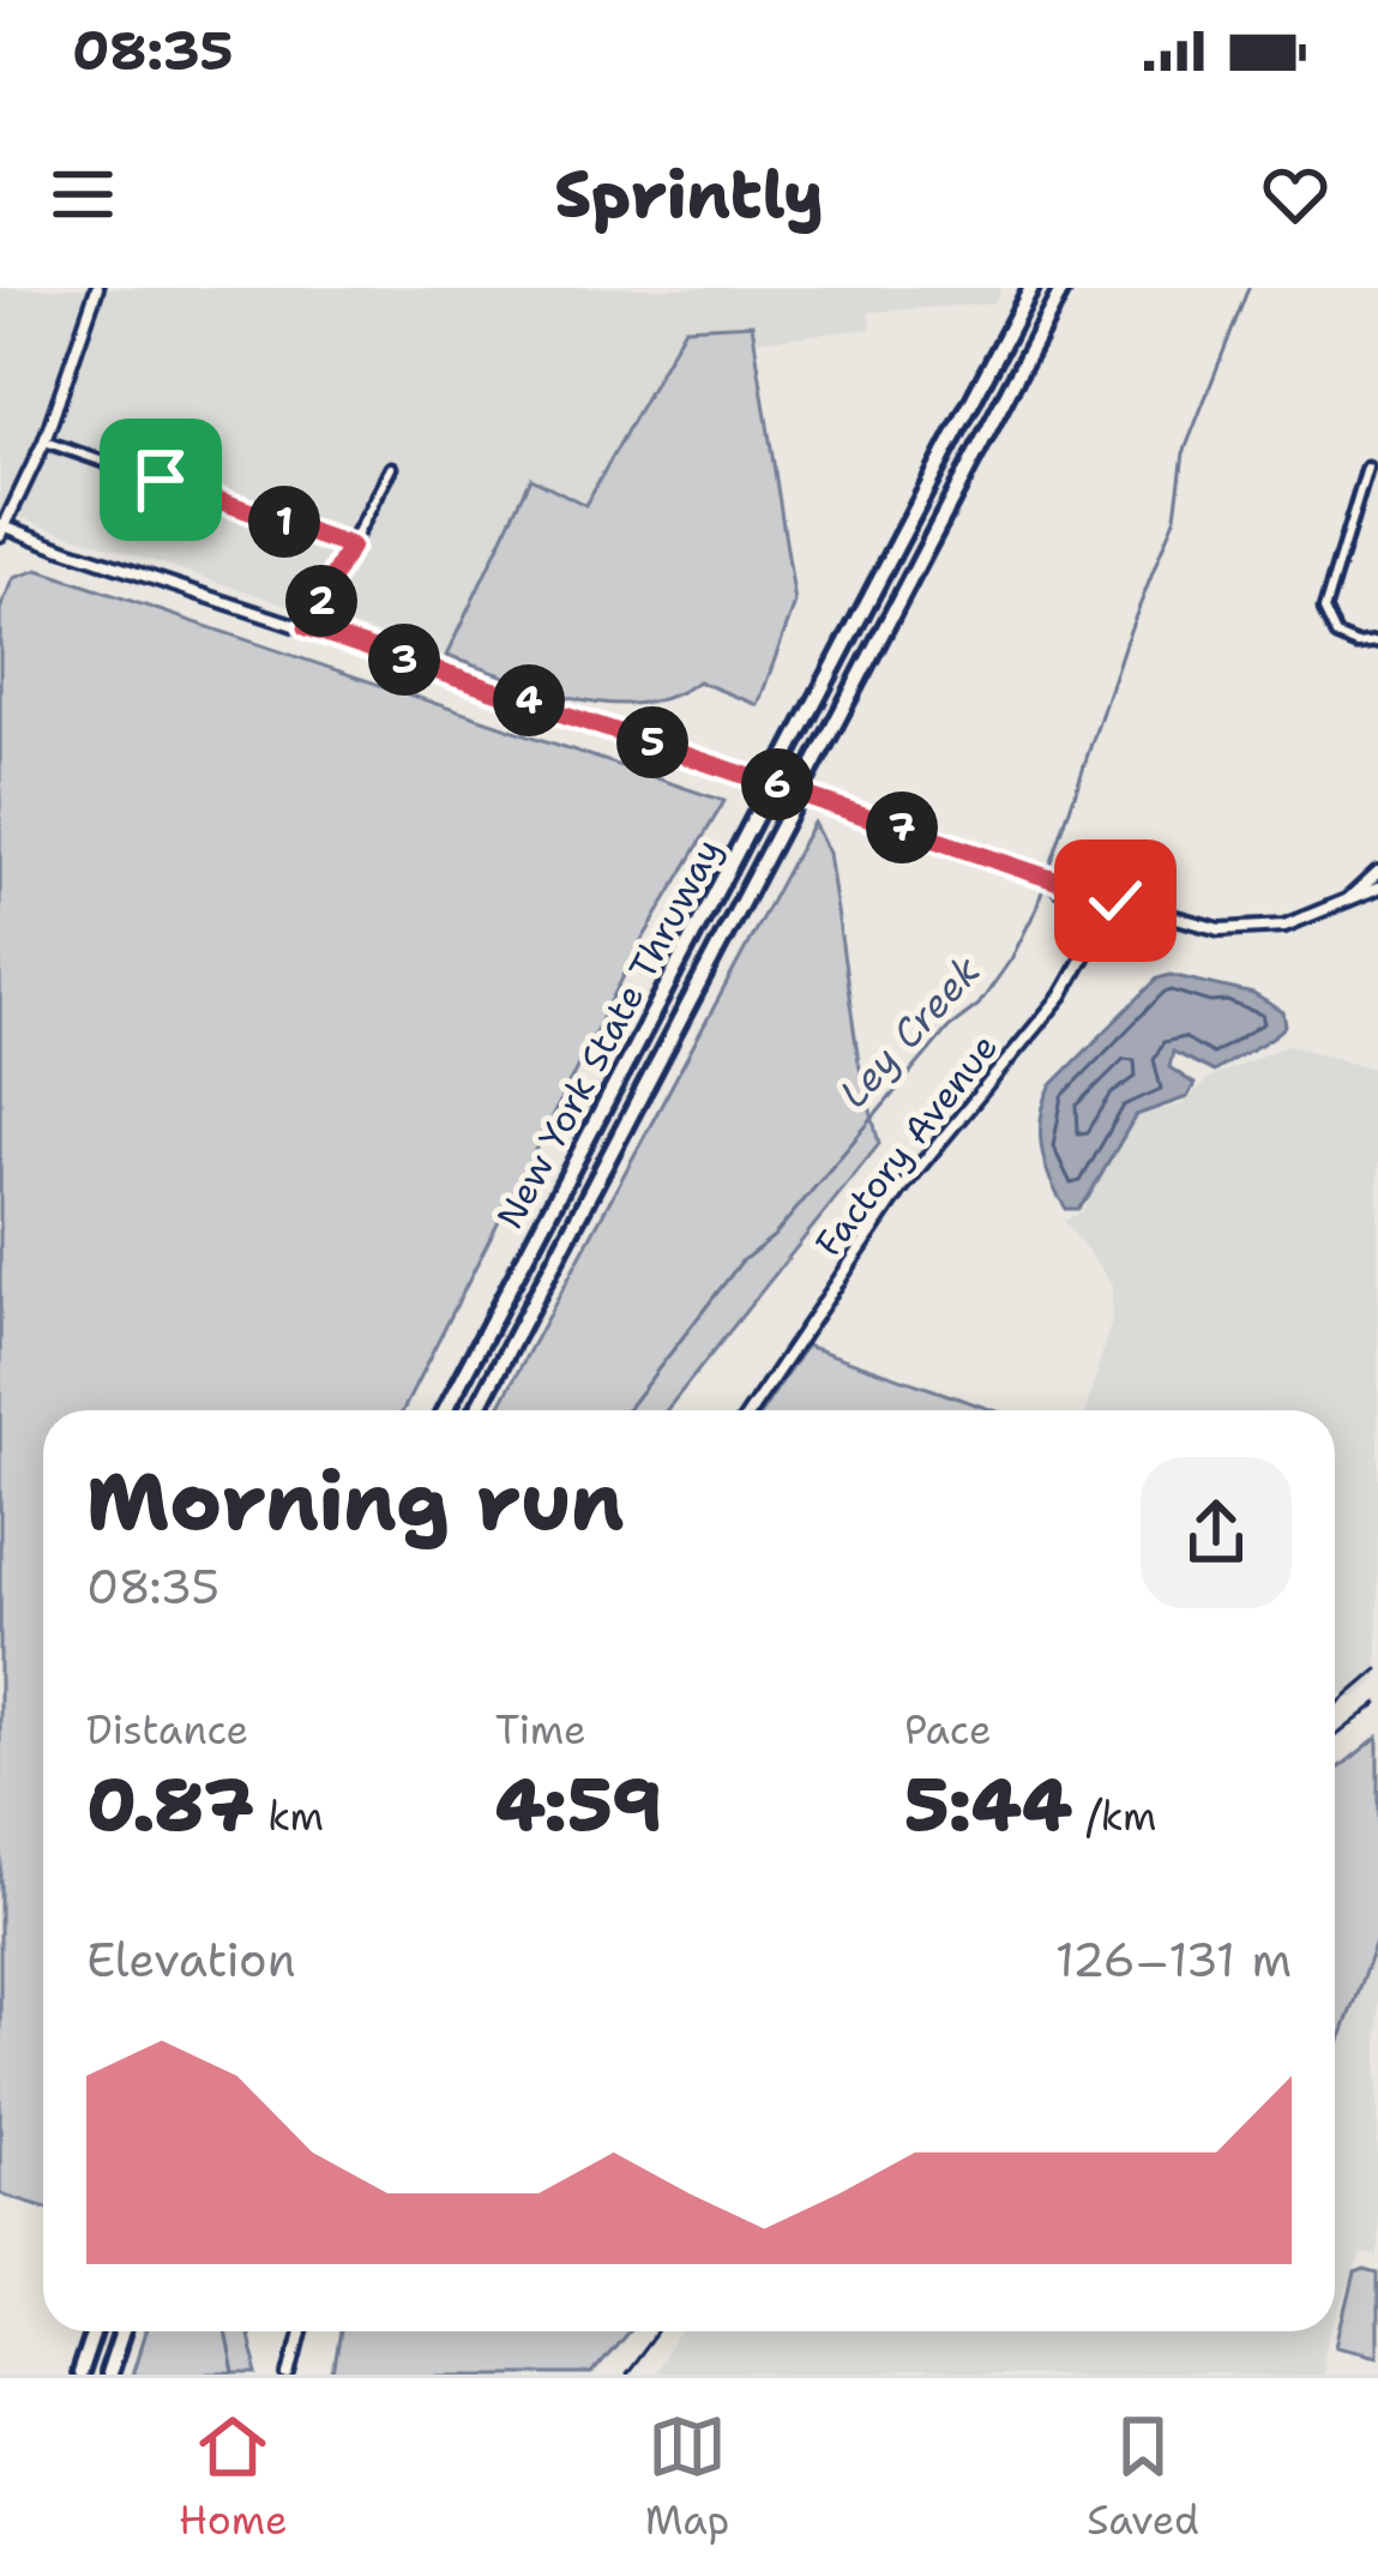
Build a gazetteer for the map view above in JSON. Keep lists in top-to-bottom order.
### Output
{
  "streets": {
    "highway": ["New York State Thruway"],
    "street": ["Factory Avenue"]
  },
  "water": ["Ley Creek"],
  "page": {
    "status": "08:35",
    "header": "Sprintly",
    "pins": [
      "1",
      "2",
      "3",
      "4",
      "5",
      "6",
      "7"
    ],
    "heading": ["Morning run", "08:35"],
    "stats": [
      ["Distance", "0.87 km"],
      ["Time", "4:59"],
      ["Pace", "5:44 /km"]
    ],
    "chart": ["Elevation", "126–131 m"],
    "tabs": ["Home", "Map", "Saved"]
  }
}
